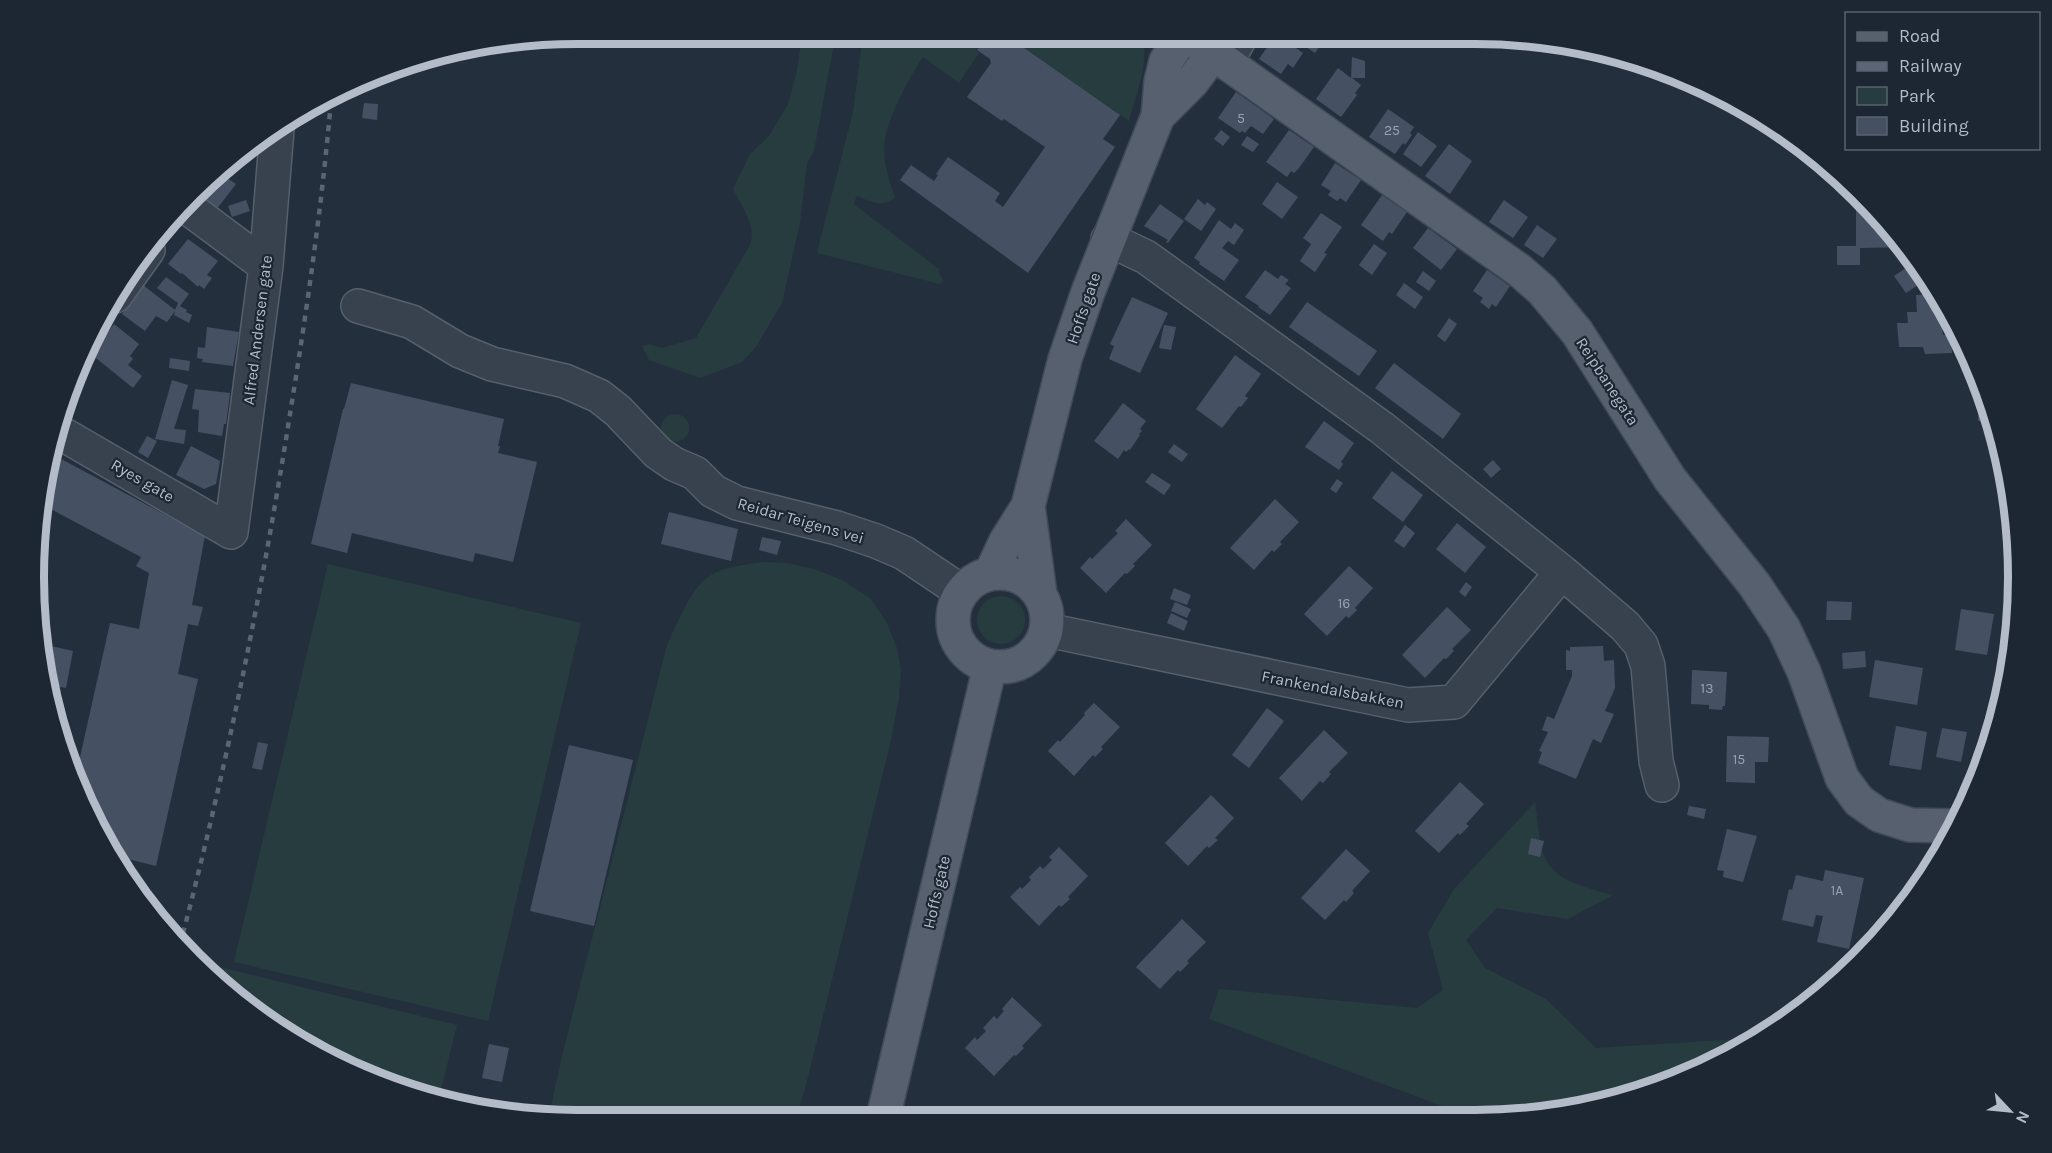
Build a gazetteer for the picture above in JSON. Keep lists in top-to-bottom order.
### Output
{
  "streets": {
    "main road": ["Hoffs gate", "Reipbanegata"],
    "street": [
      "Alfred Andersen gate",
      "Ryes gate",
      "Reidar Teigens vei",
      "Frankendalsbakken"
    ]
  },
  "crossings": [
    ["Hoffs gate", "Reipbanegata"],
    ["Hoffs gate", "Reidar Teigens vei"],
    ["Hoffs gate", "Frankendalsbakken"],
    ["Alfred Andersen gate", "Ryes gate"],
    ["Reidar Teigens vei", "Frankendalsbakken"]
  ],
  "house_numbers": [
    "5",
    "25",
    "16",
    "13",
    "15",
    "1A"
  ],
  "legend": [
    "Road",
    "Railway",
    "Park",
    "Building"
  ],
  "north": "bottom right"
}
